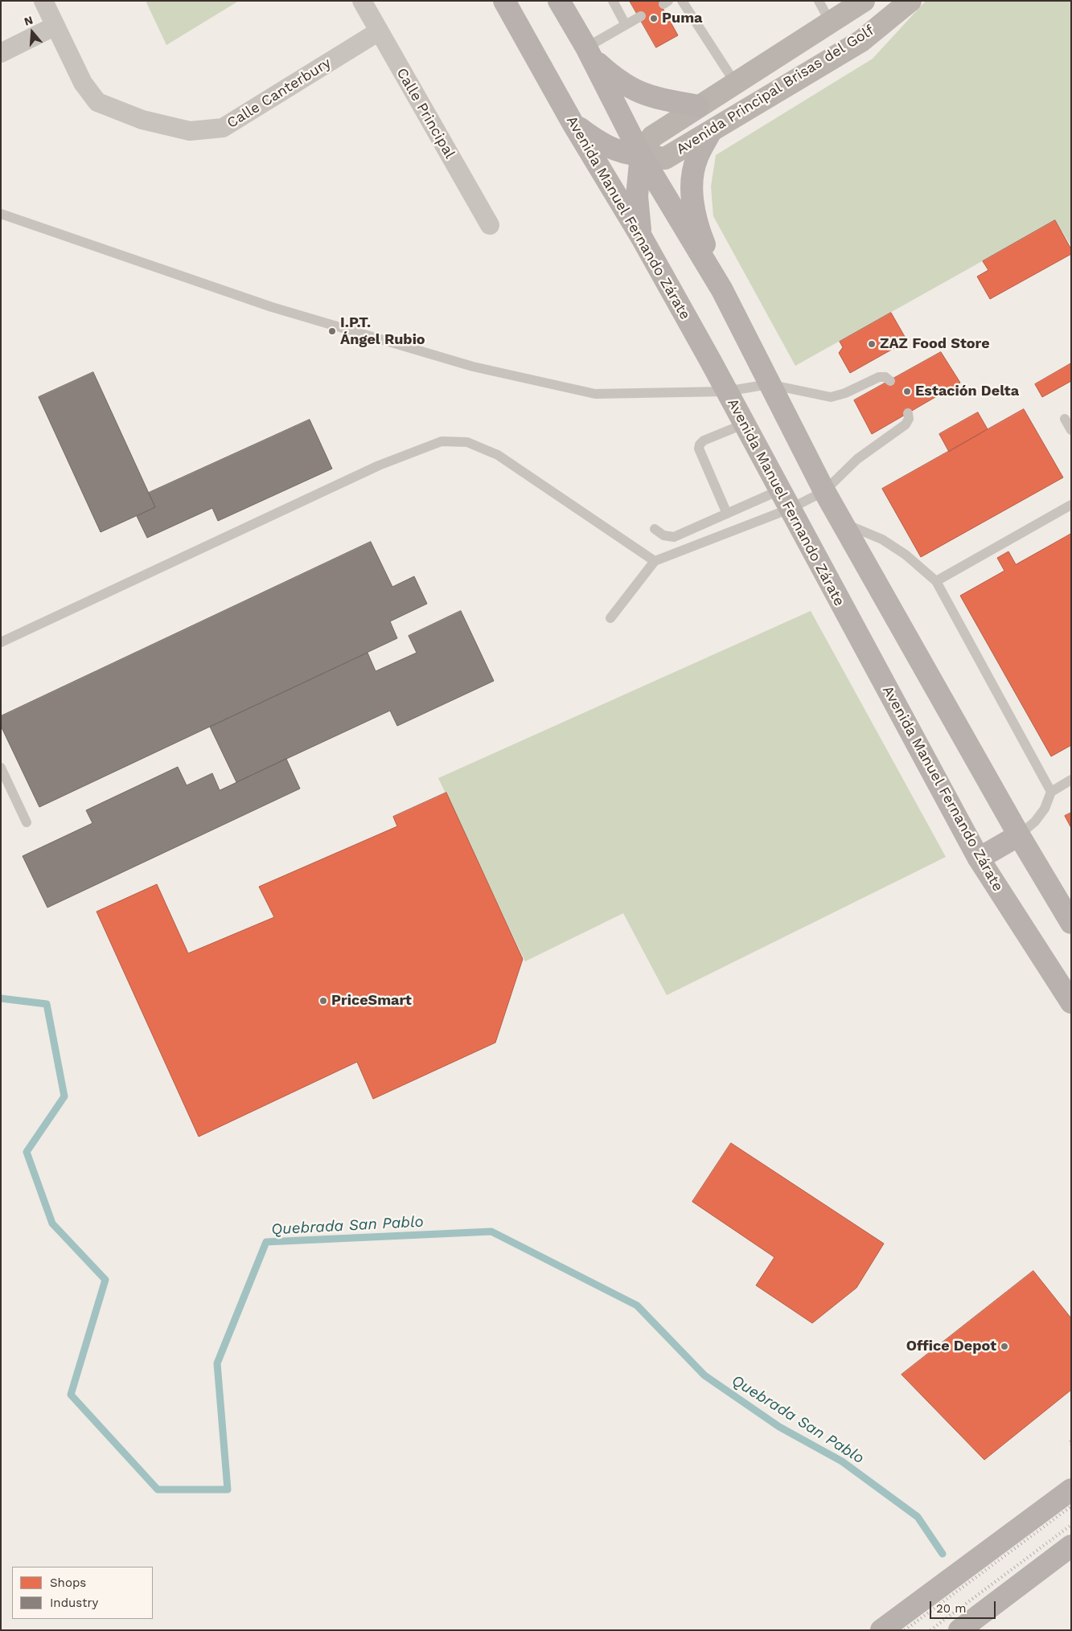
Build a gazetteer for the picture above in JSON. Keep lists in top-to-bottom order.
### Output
{
  "streets": {
    "main road": ["Avenida Manuel Fernando Zárate"],
    "street": ["Avenida Principal Brisas del Golf", "Calle Canterbury", "Calle Principal"]
  },
  "crossings": [
    ["Calle Canterbury", "Calle Principal"]
  ],
  "water": ["Quebrada San Pablo"],
  "places": [
    "Puma",
    "I.P.T. Ángel Rubio",
    "ZAZ Food Store",
    "Estación Delta",
    "PriceSmart",
    "Office Depot"
  ],
  "legend": ["Shops", "Industry"],
  "scale_bar": "20 m",
  "north": "top"
}
